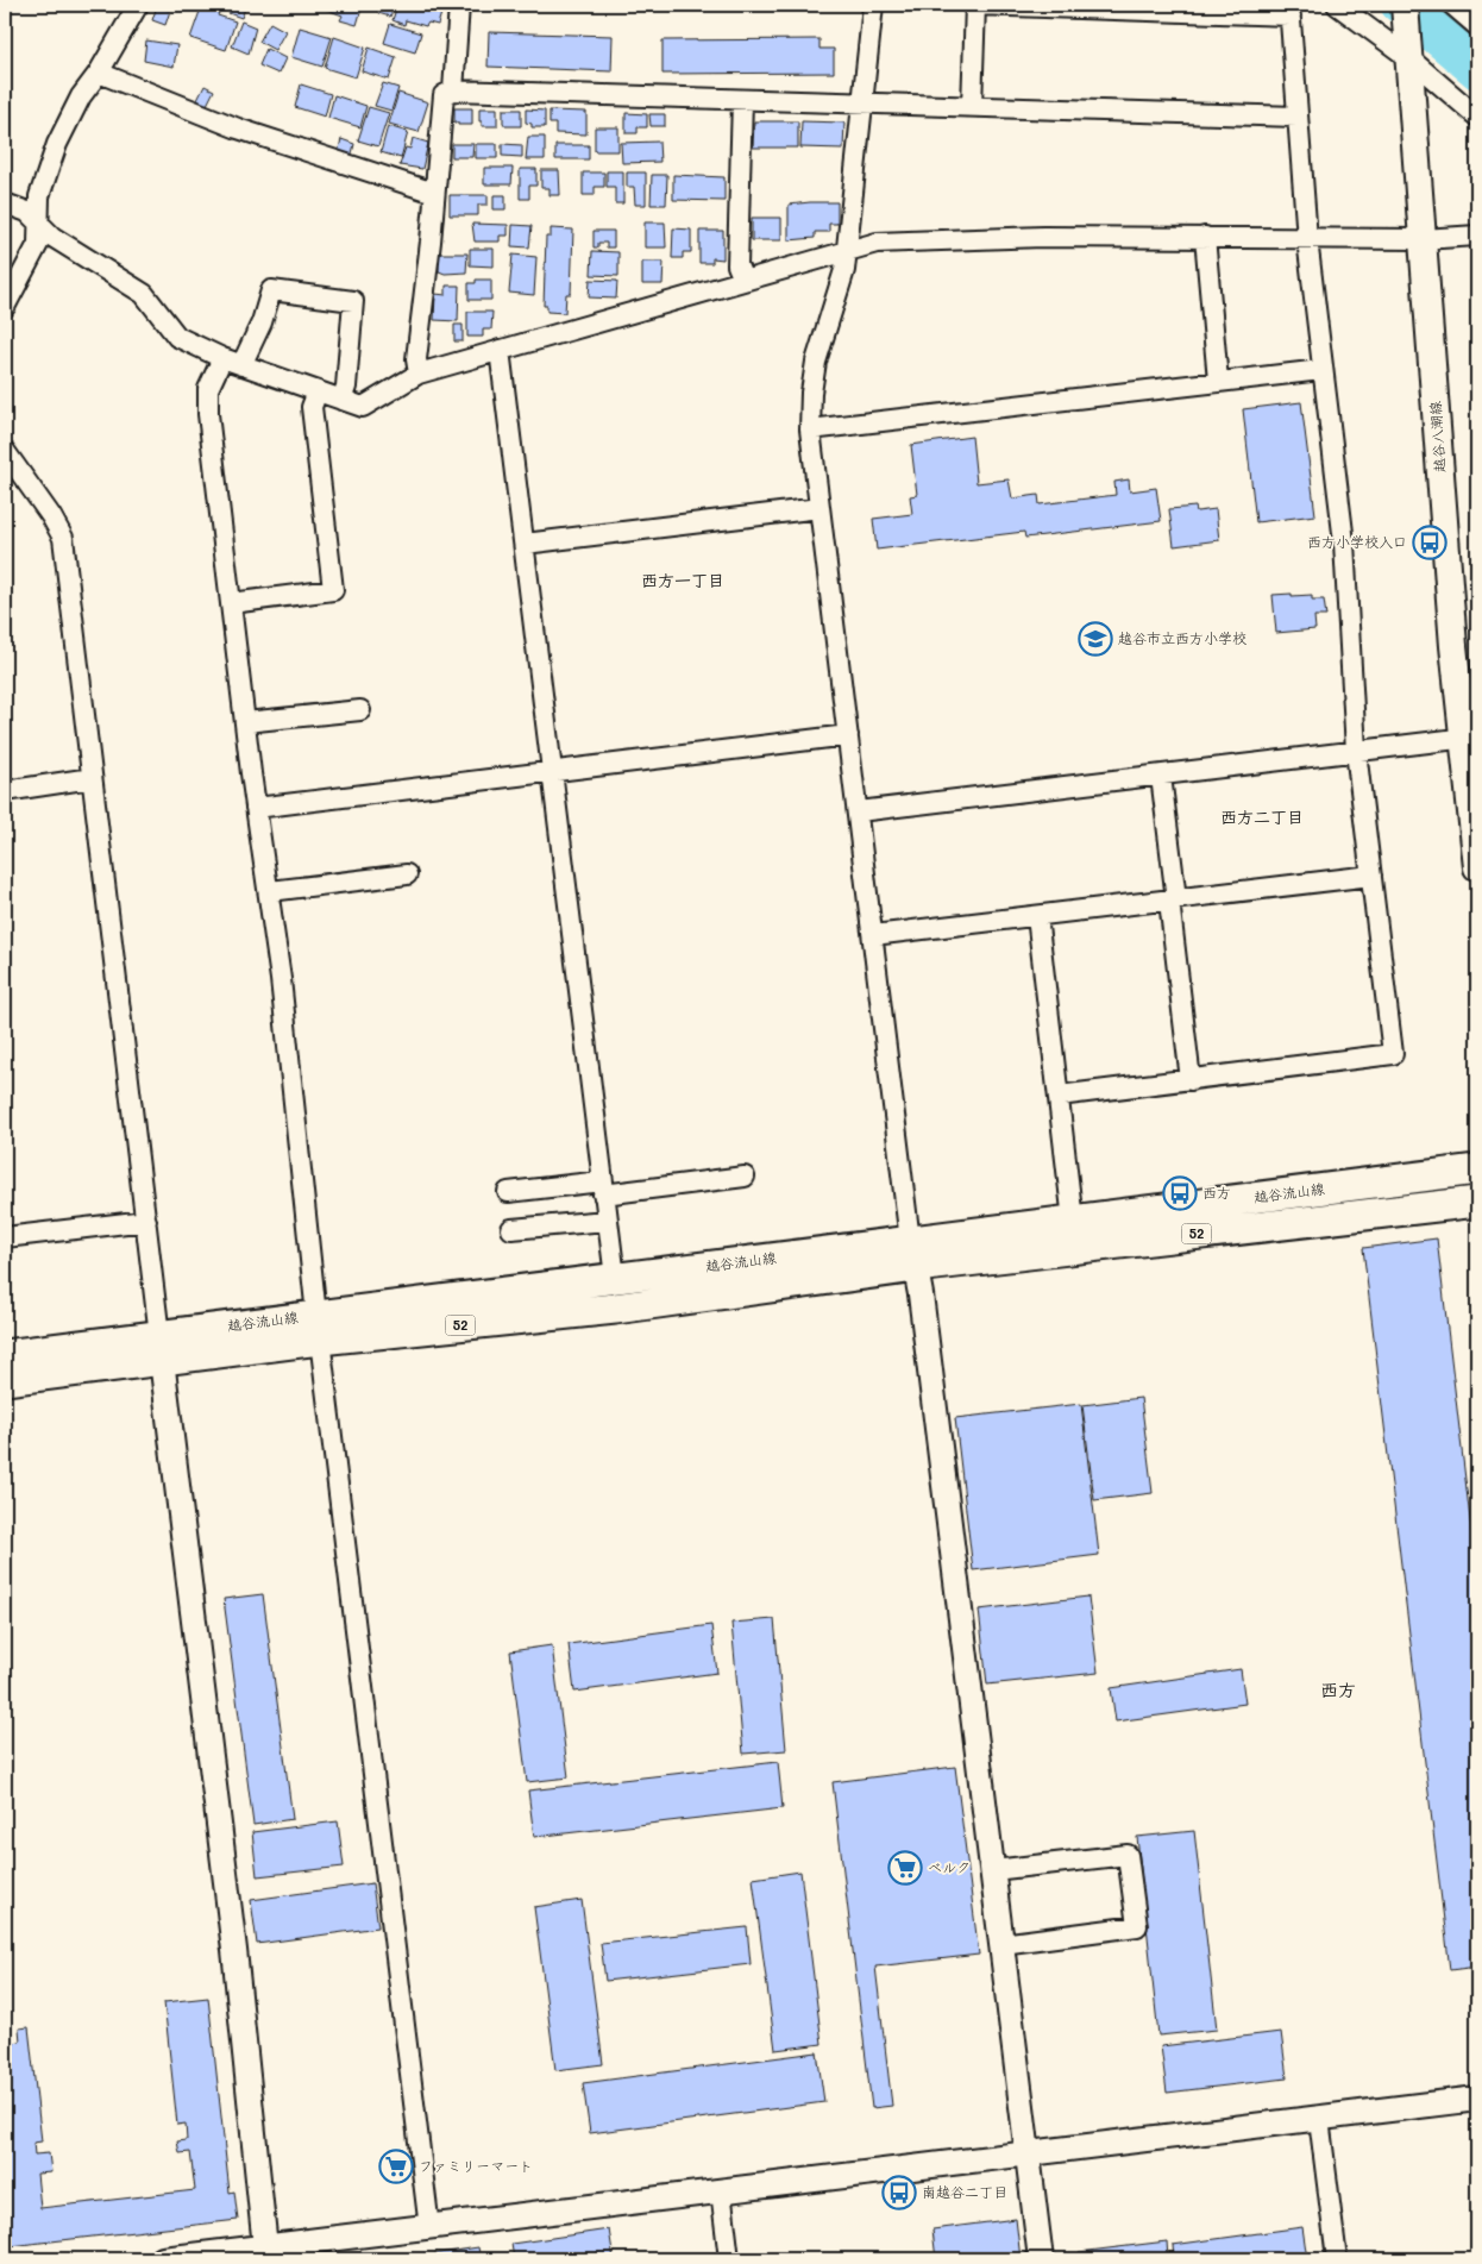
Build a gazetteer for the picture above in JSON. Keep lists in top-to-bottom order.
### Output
{
  "streets": {
    "main road": ["越谷八潮線", "越谷流山線", "52"]
  },
  "districts": ["西方一丁目", "西方二丁目", "西方"],
  "places": {
    "bus stop": ["西方小学校入口", "西方", "南越谷二丁目"],
    "school or university": ["越谷市立西方小学校"],
    "supermarket": ["ベルク", "ファミリーマート"]
  }
}
